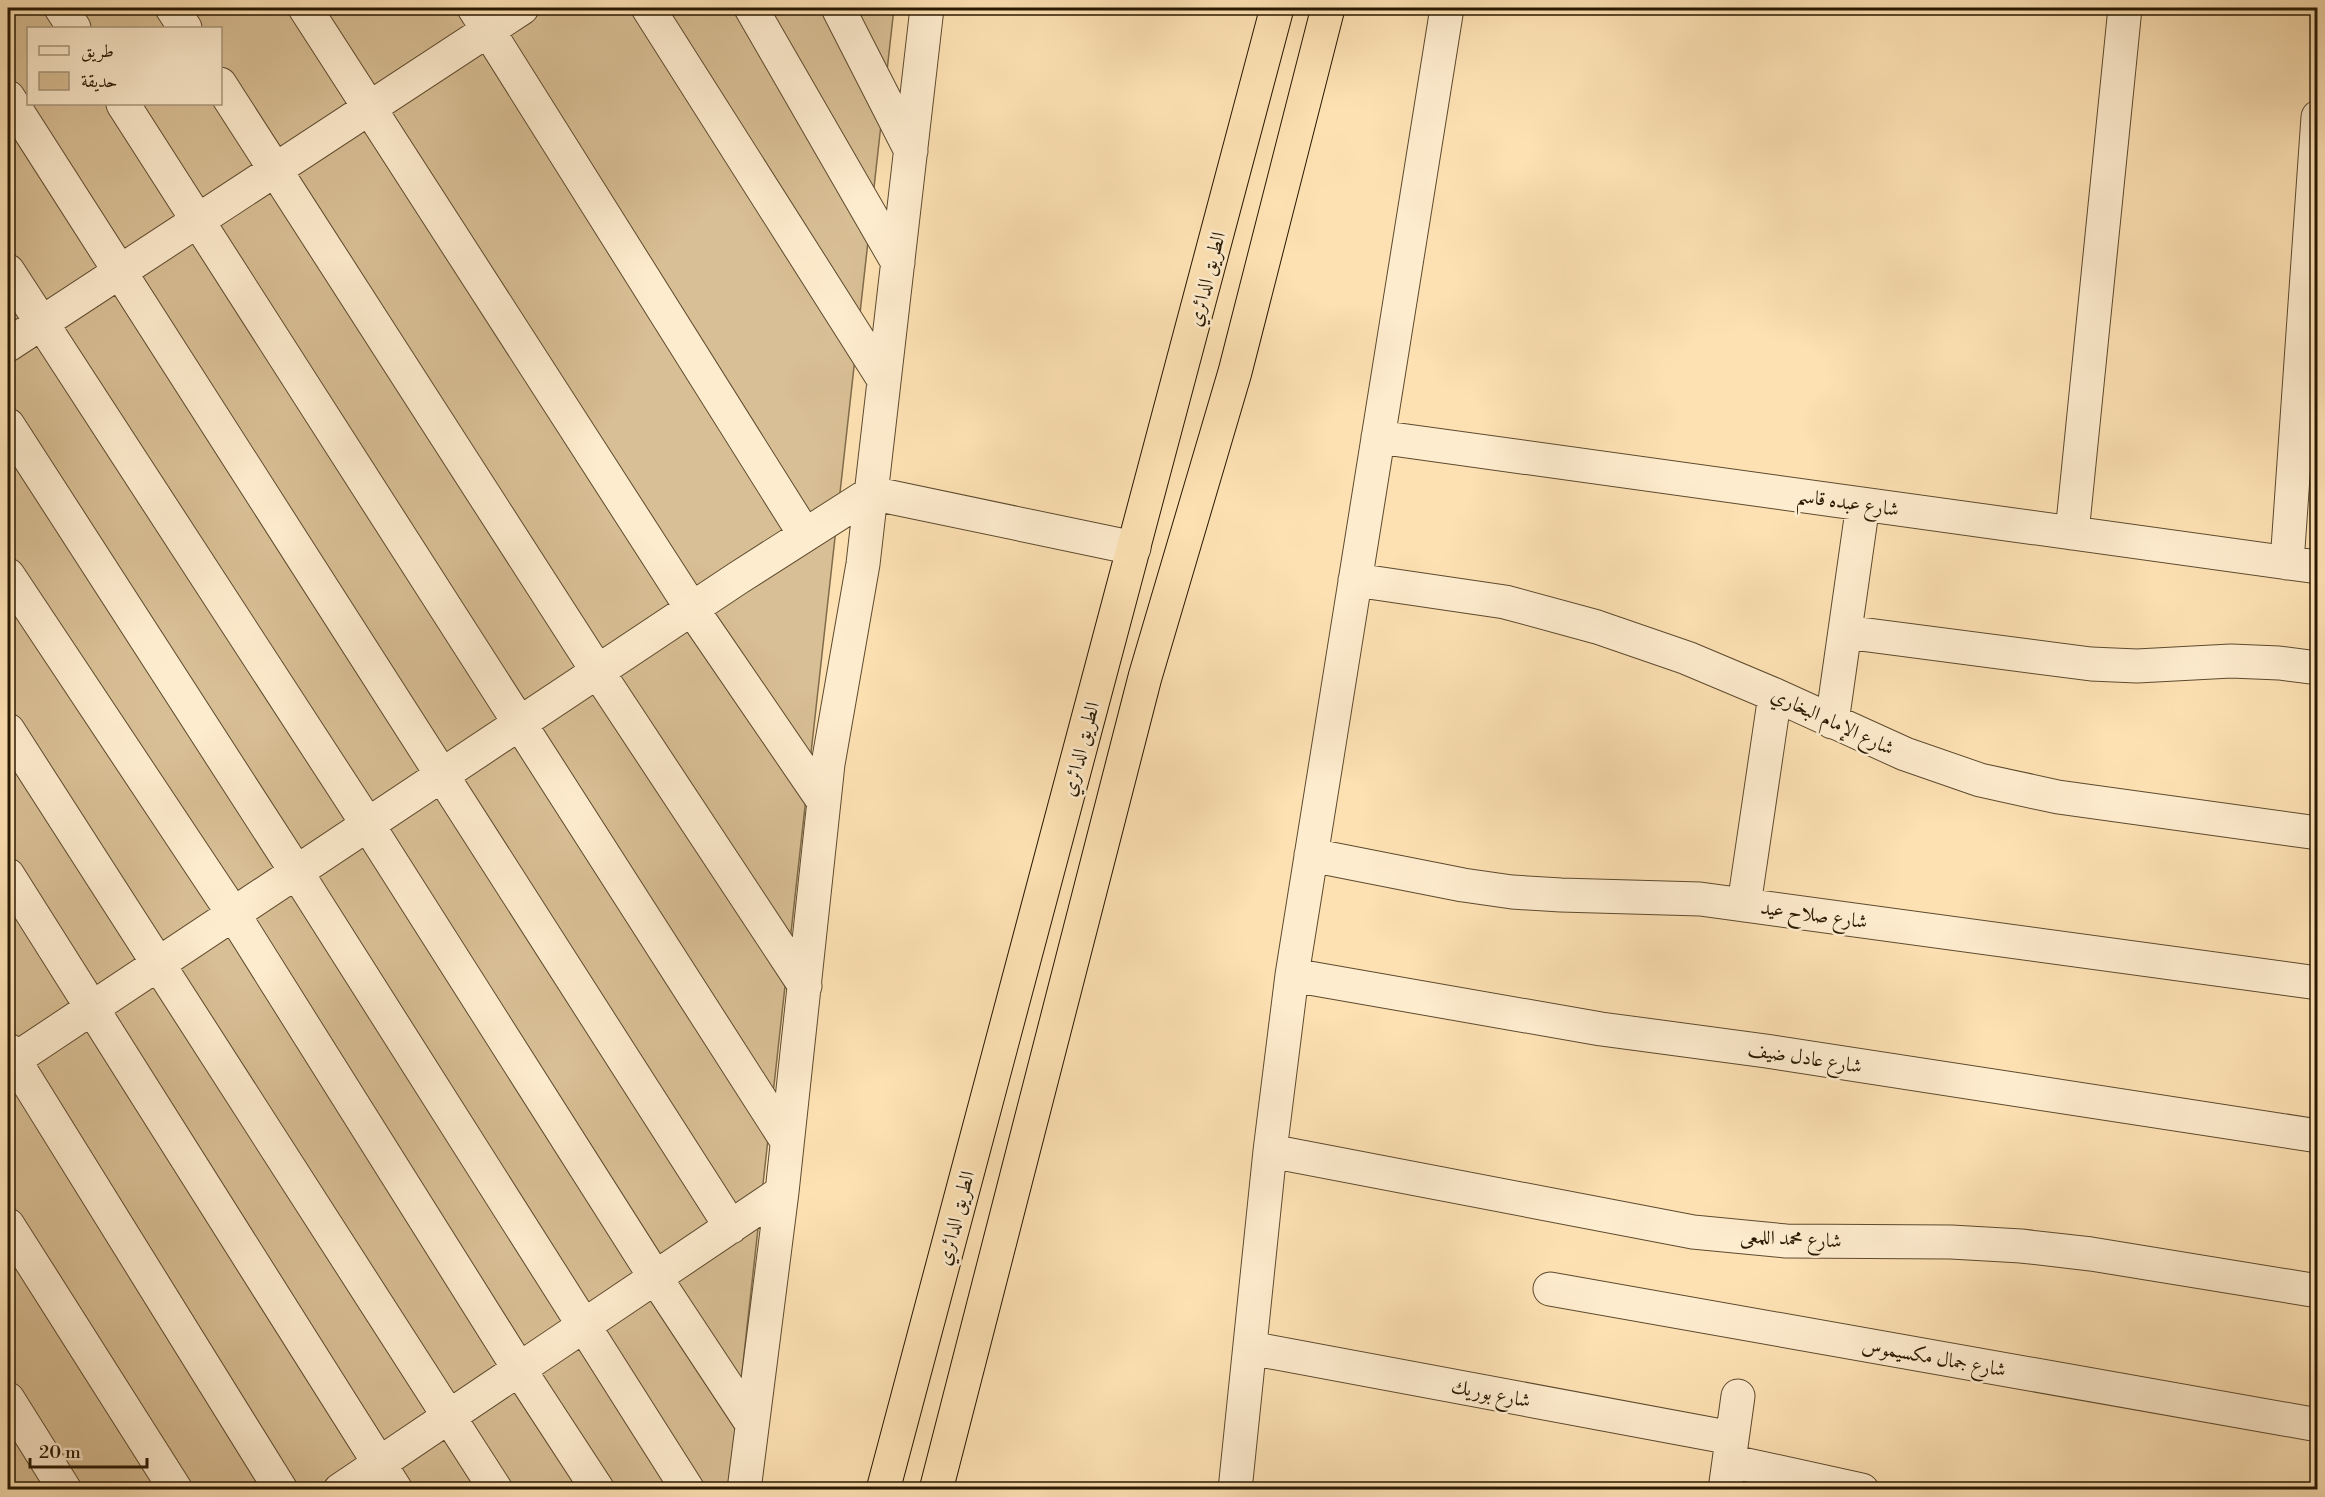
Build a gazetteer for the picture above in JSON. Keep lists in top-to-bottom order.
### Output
{
  "streets": {
    "highway": ["الطريق الدائري"],
    "street": [
      "شارع عبده قاسم",
      "شارع الإمام البخاري",
      "شارع صلاح عيد",
      "شارع عادل ضيف",
      "شارع محمد اللمعى",
      "شارع جمال مكسيموس",
      "شارع بوريك"
    ]
  },
  "legend": ["طريق", "حديقة"],
  "scale_bar": "20 m"
}
